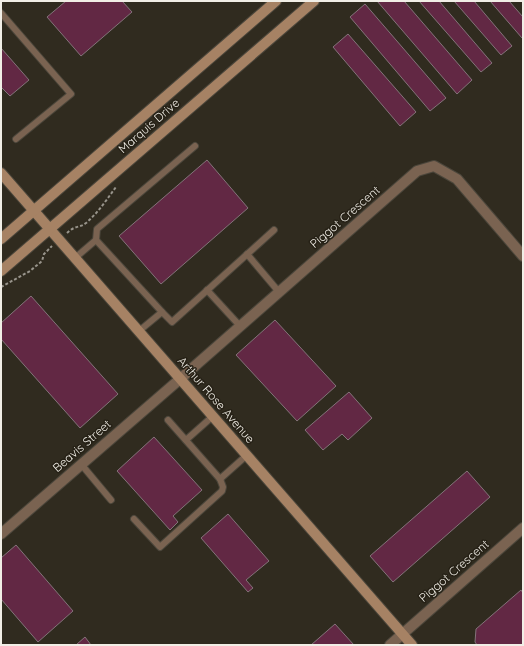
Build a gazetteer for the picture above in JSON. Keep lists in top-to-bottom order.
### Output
{
  "streets": {
    "main road": ["Marquis Drive", "Arthur Rose Avenue"],
    "street": ["Piggot Crescent", "Beavis Street"]
  },
  "crossings": [
    ["Marquis Drive", "Arthur Rose Avenue"],
    ["Piggot Crescent", "Arthur Rose Avenue"],
    ["Piggot Crescent", "Beavis Street"],
    ["Arthur Rose Avenue", "Beavis Street"]
  ]
}
